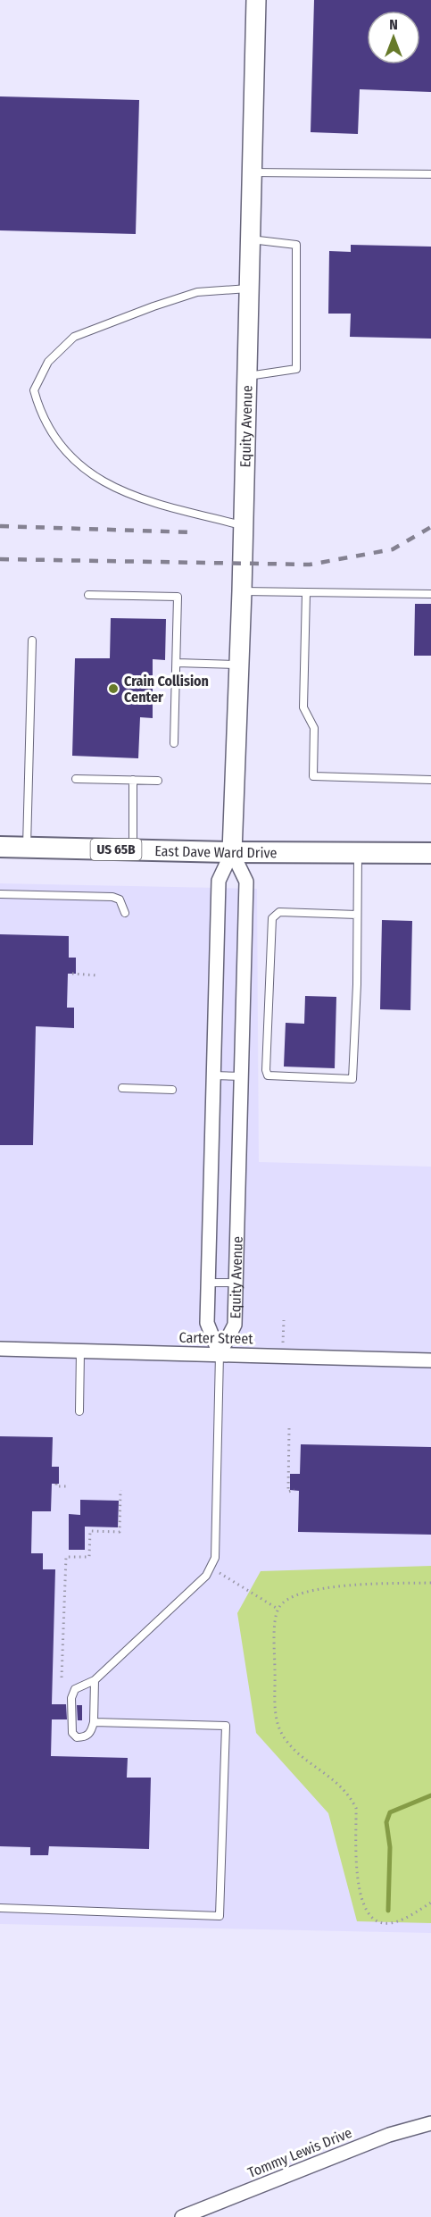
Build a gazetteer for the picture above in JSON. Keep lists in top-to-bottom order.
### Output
{
  "streets": {
    "main road": ["US 65B", "East Dave Ward Drive"],
    "street": ["Equity Avenue", "Carter Street", "Tommy Lewis Drive"]
  },
  "crossings": [
    ["Equity Avenue", "East Dave Ward Drive"],
    ["Equity Avenue", "Carter Street"]
  ],
  "places": ["Crain Collision Center"],
  "north": "top"
}
